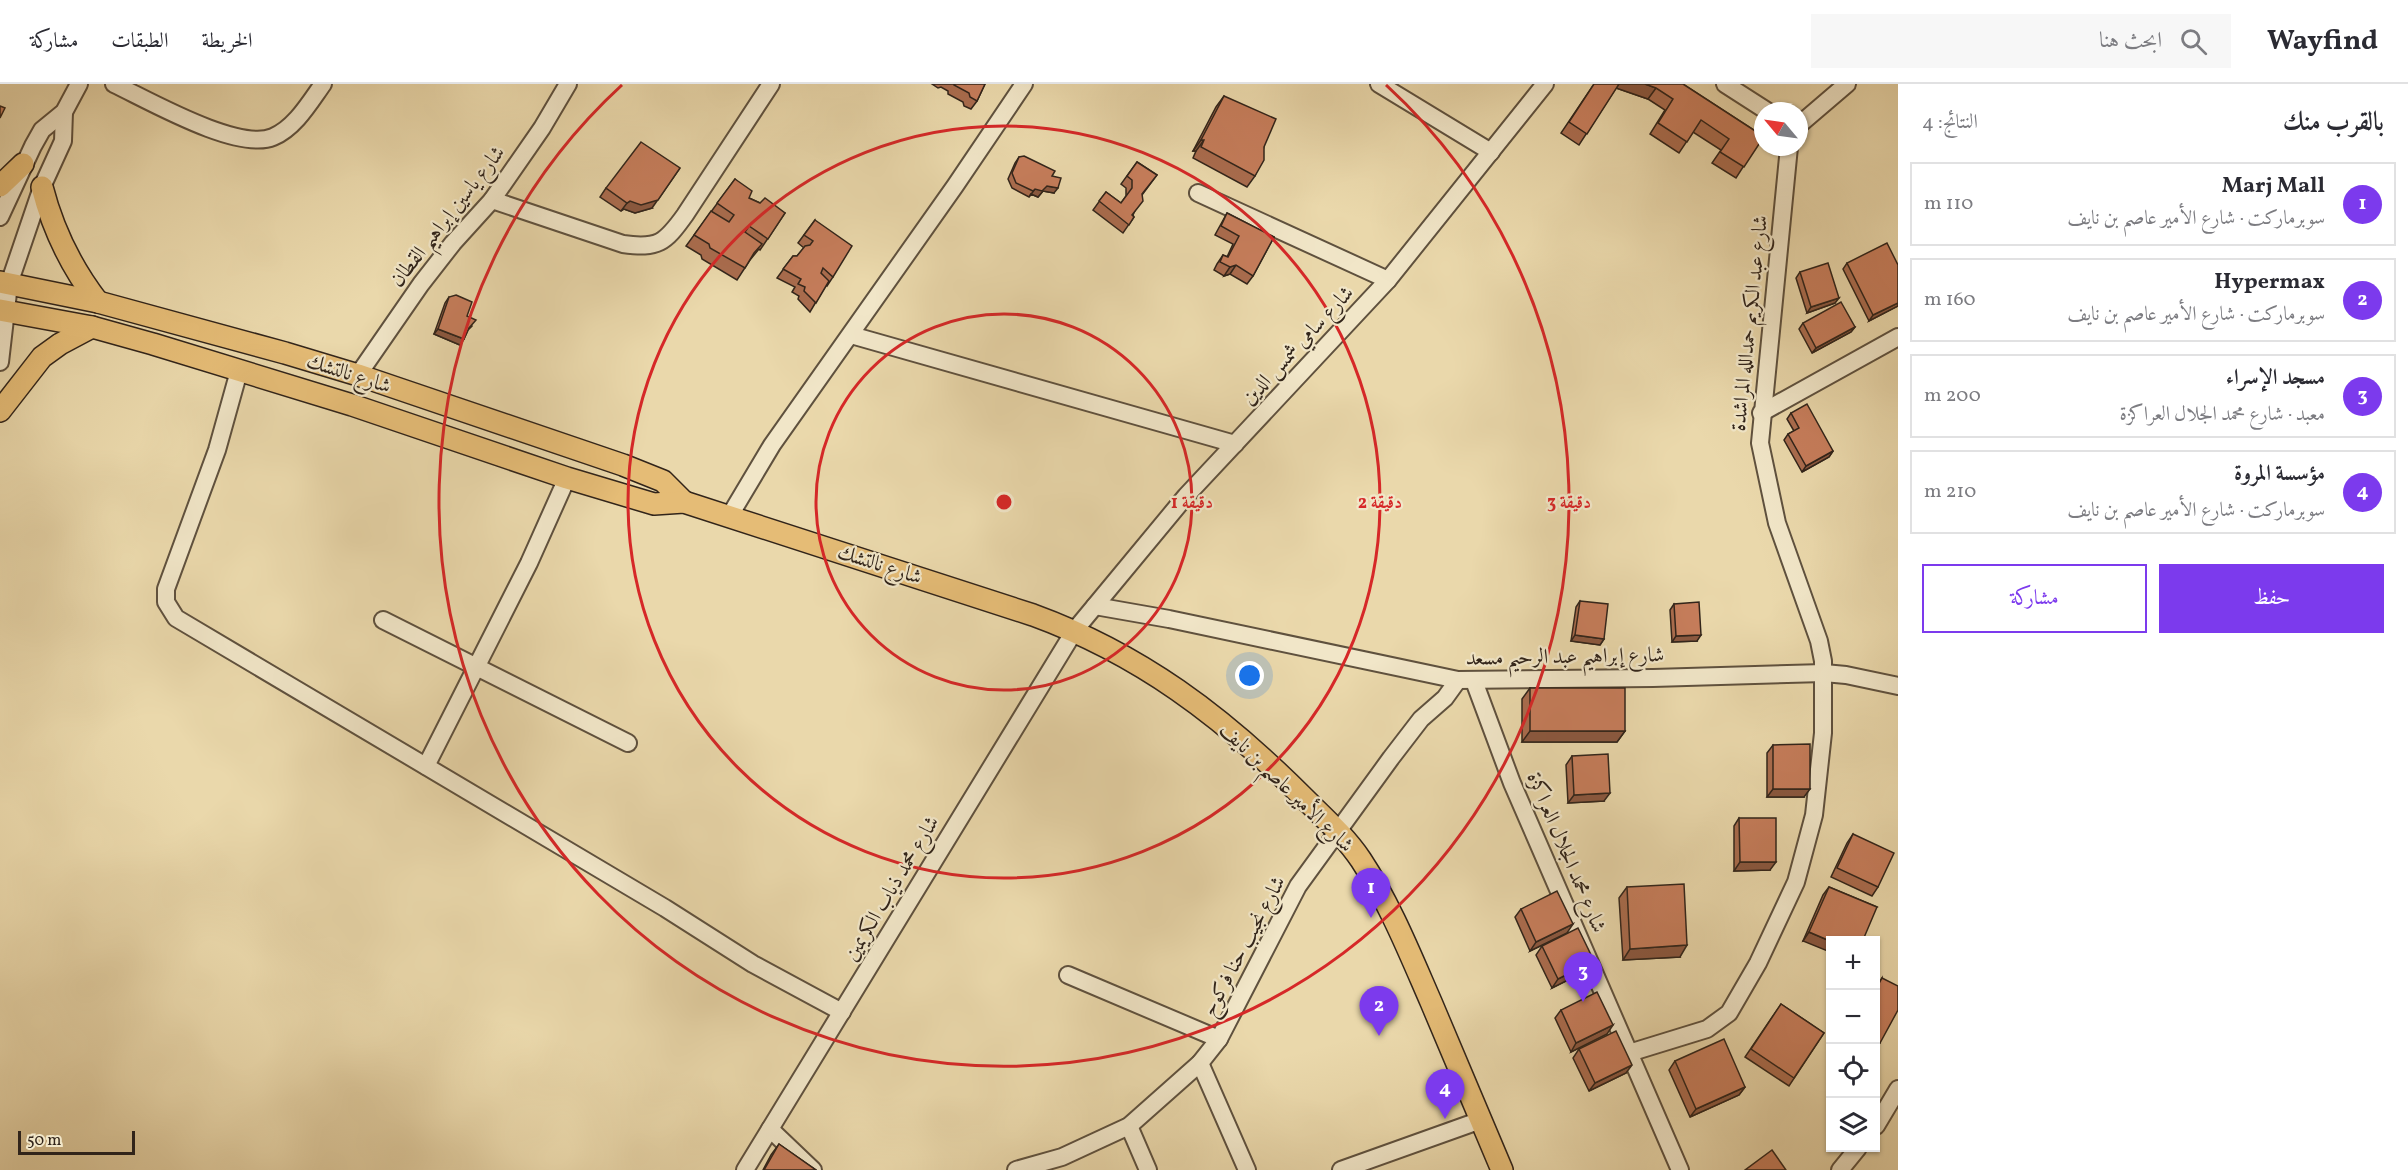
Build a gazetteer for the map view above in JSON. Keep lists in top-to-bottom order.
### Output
{
  "streets": {
    "main road": ["شارع نالتشك", "شارع الأمير عاصم بن نايف"],
    "street": [
      "شارع ياسين إبراهيم القطان",
      "شارع عبد الكريم حمدالله المراشدة",
      "شارع سامي شمس الدين",
      "شارع إبراهيم عبد الرحيم مسعد",
      "شارع محمد الجلال العراكزة",
      "شارع محمد ذياب الكريمين",
      "شارع نجيب حنا فركوح"
    ]
  },
  "crossings": [
    ["شارع ياسين إبراهيم القطان", "شارع نالتشك"],
    ["شارع عبد الكريم حمدالله المراشدة", "شارع إبراهيم عبد الرحيم مسعد"],
    ["شارع عبد الكريم حمدالله المراشدة", "شارع محمد الجلال العراكزة"],
    ["شارع سامي شمس الدين", "شارع نالتشك"],
    ["شارع سامي شمس الدين", "شارع إبراهيم عبد الرحيم مسعد"],
    ["شارع سامي شمس الدين", "شارع الأمير عاصم بن نايف"],
    ["شارع سامي شمس الدين", "شارع محمد ذياب الكريمين"],
    ["شارع نالتشك", "شارع الأمير عاصم بن نايف"],
    ["شارع نالتشك", "شارع محمد ذياب الكريمين"],
    ["شارع إبراهيم عبد الرحيم مسعد", "شارع محمد الجلال العراكزة"],
    ["شارع إبراهيم عبد الرحيم مسعد", "شارع نجيب حنا فركوح"],
    ["شارع الأمير عاصم بن نايف", "شارع محمد ذياب الكريمين"],
    ["شارع الأمير عاصم بن نايف", "شارع نجيب حنا فركوح"],
    ["شارع محمد الجلال العراكزة", "شارع نجيب حنا فركوح"]
  ],
  "scale_bar": "50 m",
  "north": "top left",
  "page": {
    "header": "Wayfind",
    "search": "ابحث هنا",
    "nav": ["الخريطة", "الطبقات", "مشاركة"],
    "heading": ["بالقرب منك", "النتائج: 4"],
    "list": [
      {
        "mark": "1",
        "name": "Marj Mall",
        "note": "سوبرماركت · شارع الأمير عاصم بن نايف",
        "value": "110 m"
      },
      {
        "mark": "2",
        "name": "Hypermax",
        "note": "سوبرماركت · شارع الأمير عاصم بن نايف",
        "value": "160 m"
      },
      {
        "mark": "3",
        "name": "مسجد الإسراء",
        "note": "معبد · شارع محمد الجلال العراكزة",
        "value": "200 m"
      },
      {
        "mark": "4",
        "name": "مؤسسة المروة",
        "note": "سوبرماركت · شارع الأمير عاصم بن نايف",
        "value": "210 m"
      }
    ],
    "buttons": ["حفظ", "مشاركة"],
    "pins": [
      "1",
      "3",
      "2",
      "4"
    ],
    "map_buttons": ["+", "−"],
    "scale": "50 m"
  },
  "rings": ["1 دقيقة", "2 دقيقة", "3 دقيقة"]
}
